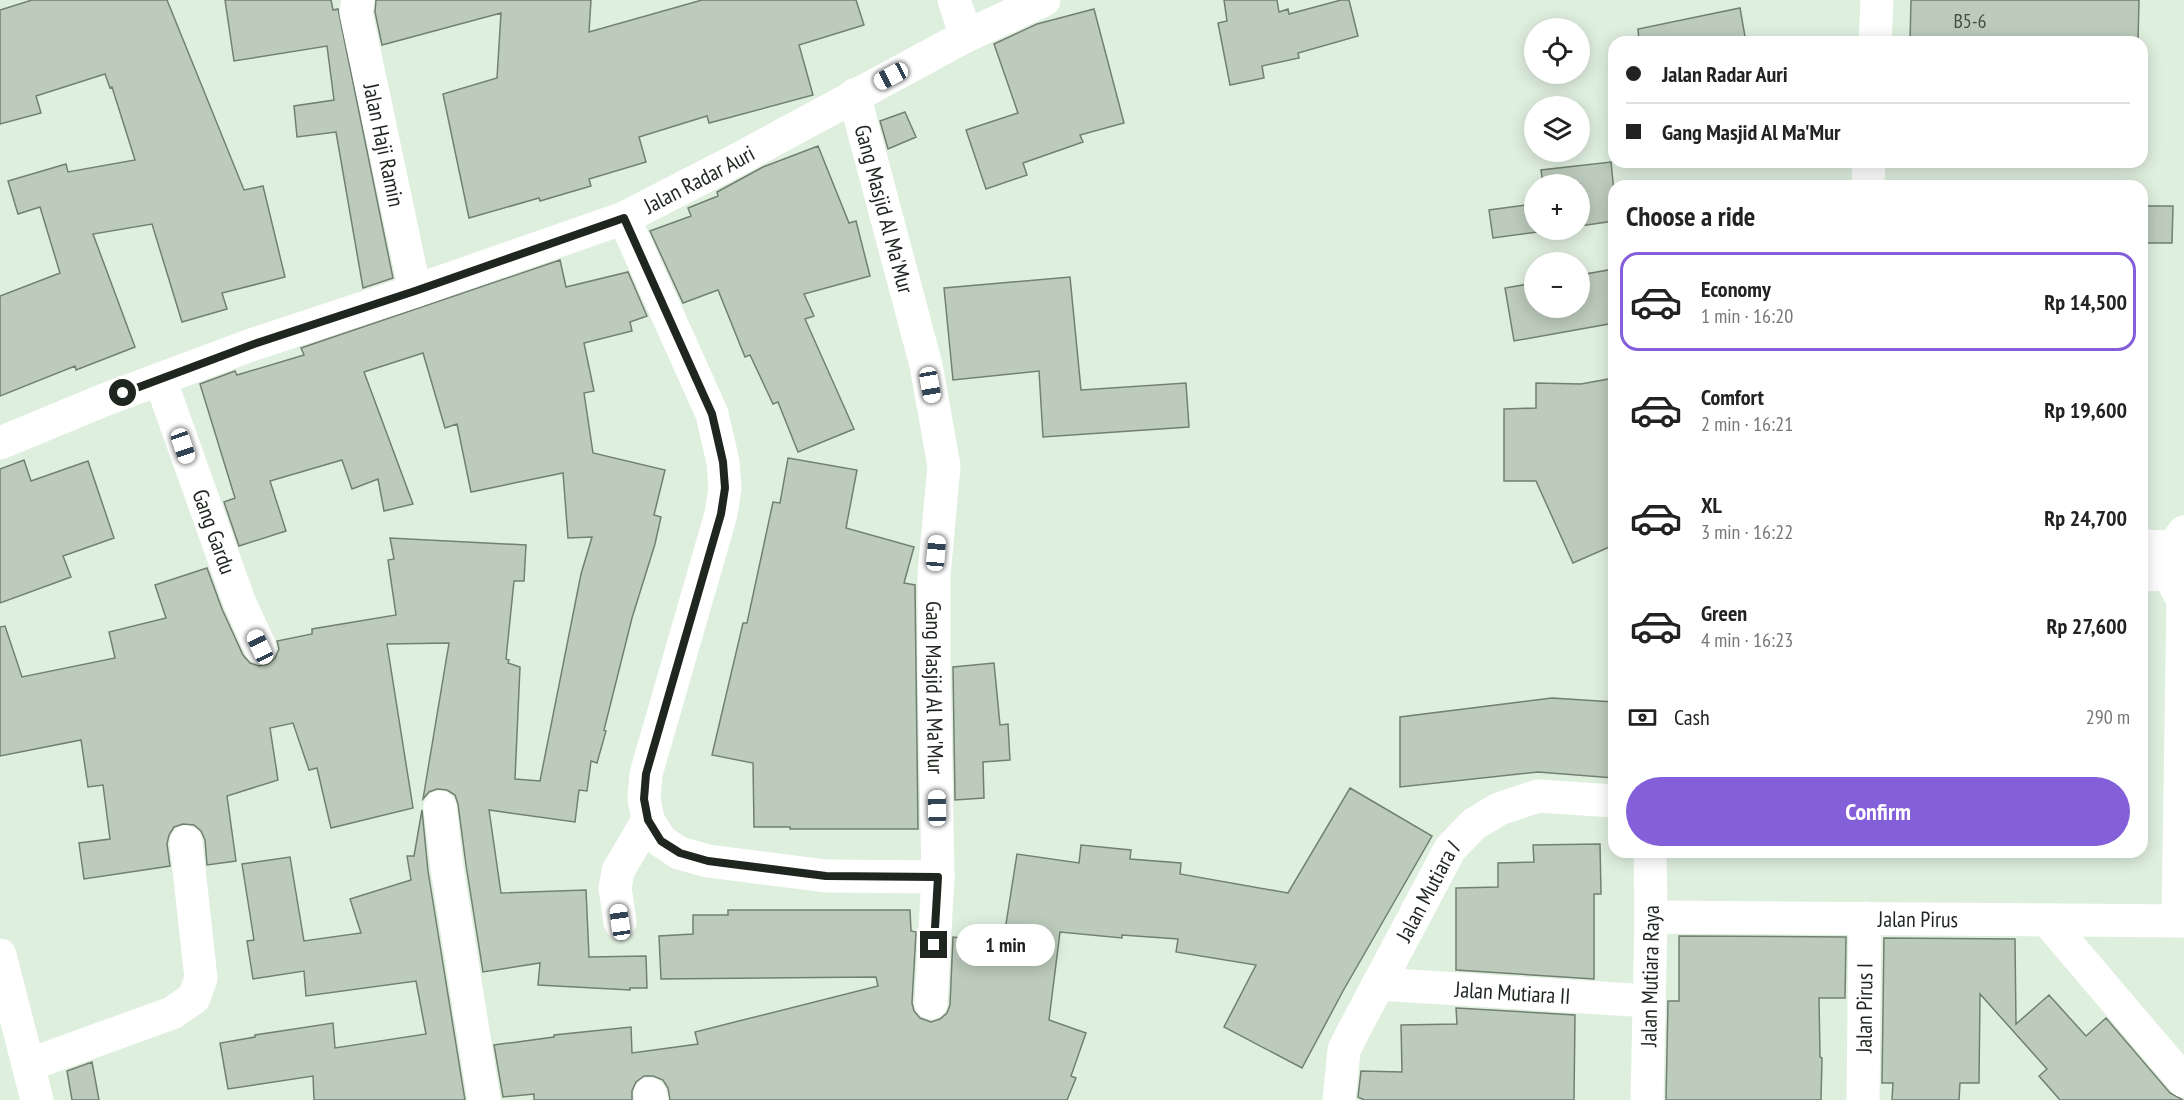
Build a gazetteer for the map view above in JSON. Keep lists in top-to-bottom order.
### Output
{
  "streets": {
    "street": [
      "Jalan Haji Ramin",
      "Jalan Radar Auri",
      "Gang Masjid Al Ma'Mur",
      "Gang Gardu",
      "Jalan Mutiara I",
      "Jalan Pirus",
      "Jalan Mutiara Raya",
      "Jalan Mutiara II",
      "Jalan Pirus I"
    ]
  },
  "crossings": [
    ["Jalan Haji Ramin", "Jalan Radar Auri"],
    ["Jalan Radar Auri", "Gang Masjid Al Ma'Mur"],
    ["Jalan Radar Auri", "Gang Gardu"],
    ["Jalan Mutiara I", "Jalan Mutiara II"],
    ["Jalan Pirus", "Jalan Mutiara Raya"],
    ["Jalan Pirus", "Jalan Pirus I"],
    ["Jalan Mutiara Raya", "Jalan Mutiara II"]
  ],
  "house_numbers": ["B5-6"],
  "page": {
    "map_buttons": ["+", "−"],
    "banner": ["Jalan Radar Auri", "Gang Masjid Al Ma'Mur"],
    "heading": "Choose a ride",
    "list": [
      {
        "name": "Economy",
        "note": "1 min · 16:20",
        "value": "Rp 14,500"
      },
      {
        "name": "Comfort",
        "note": "2 min · 16:21",
        "value": "Rp 19,600"
      },
      {
        "name": "XL",
        "note": "3 min · 16:22",
        "value": "Rp 24,700"
      },
      {
        "name": "Green",
        "note": "4 min · 16:23",
        "value": "Rp 27,600"
      }
    ],
    "pay": ["Cash", "290 m"],
    "buttons": "Confirm",
    "bubble": "1 min"
  }
}
